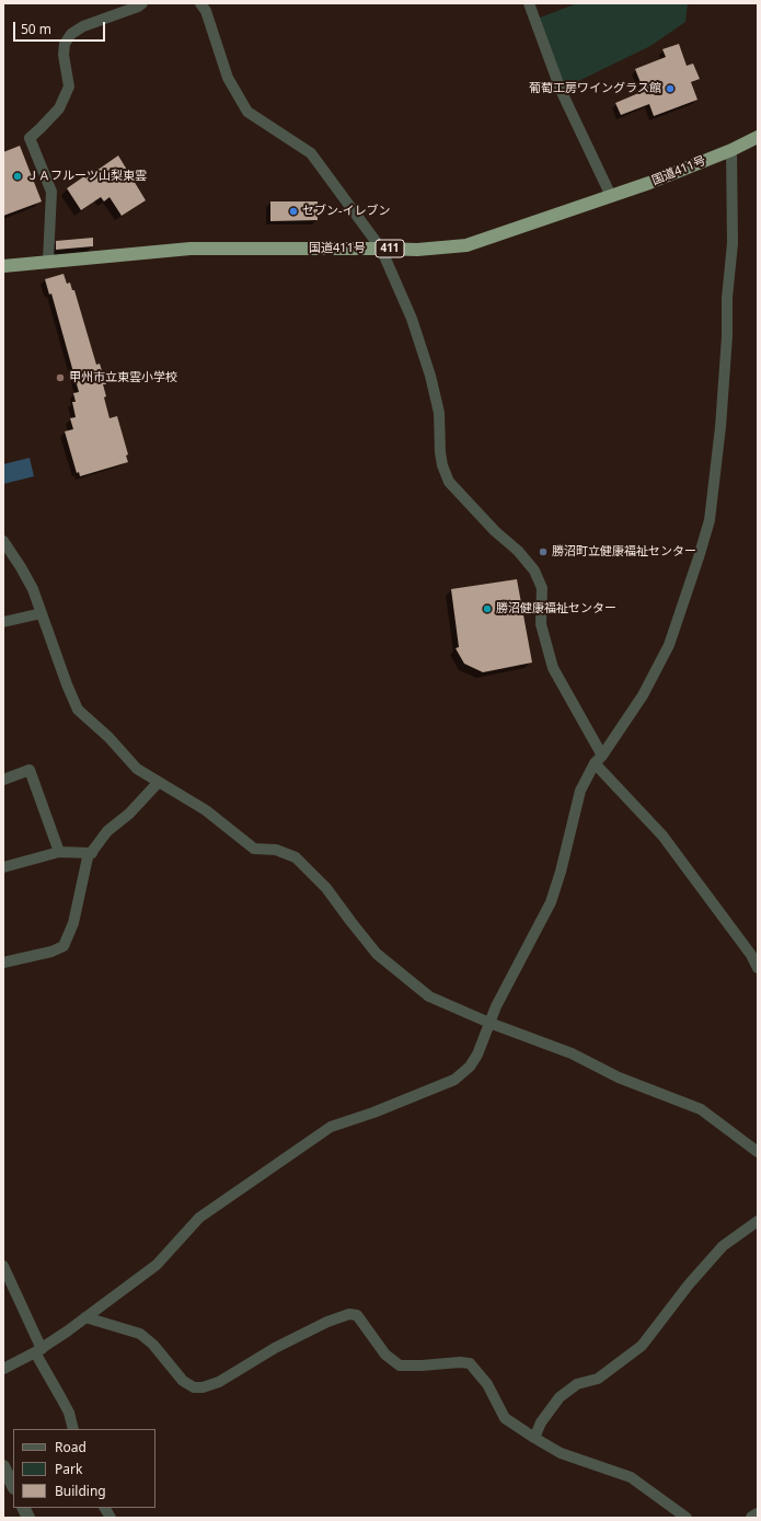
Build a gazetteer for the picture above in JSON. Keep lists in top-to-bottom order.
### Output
{
  "streets": {
    "highway": ["国道411号", "411"]
  },
  "places": [
    "葡萄工房ワイングラス館",
    "ＪＡフルーツ山梨東雲",
    "セブン-イレブン",
    "甲州市立東雲小学校",
    "勝沼町立健康福祉センター",
    "勝沼健康福祉センター"
  ],
  "legend": ["Road", "Park", "Building"],
  "scale_bar": "50 m"
}
